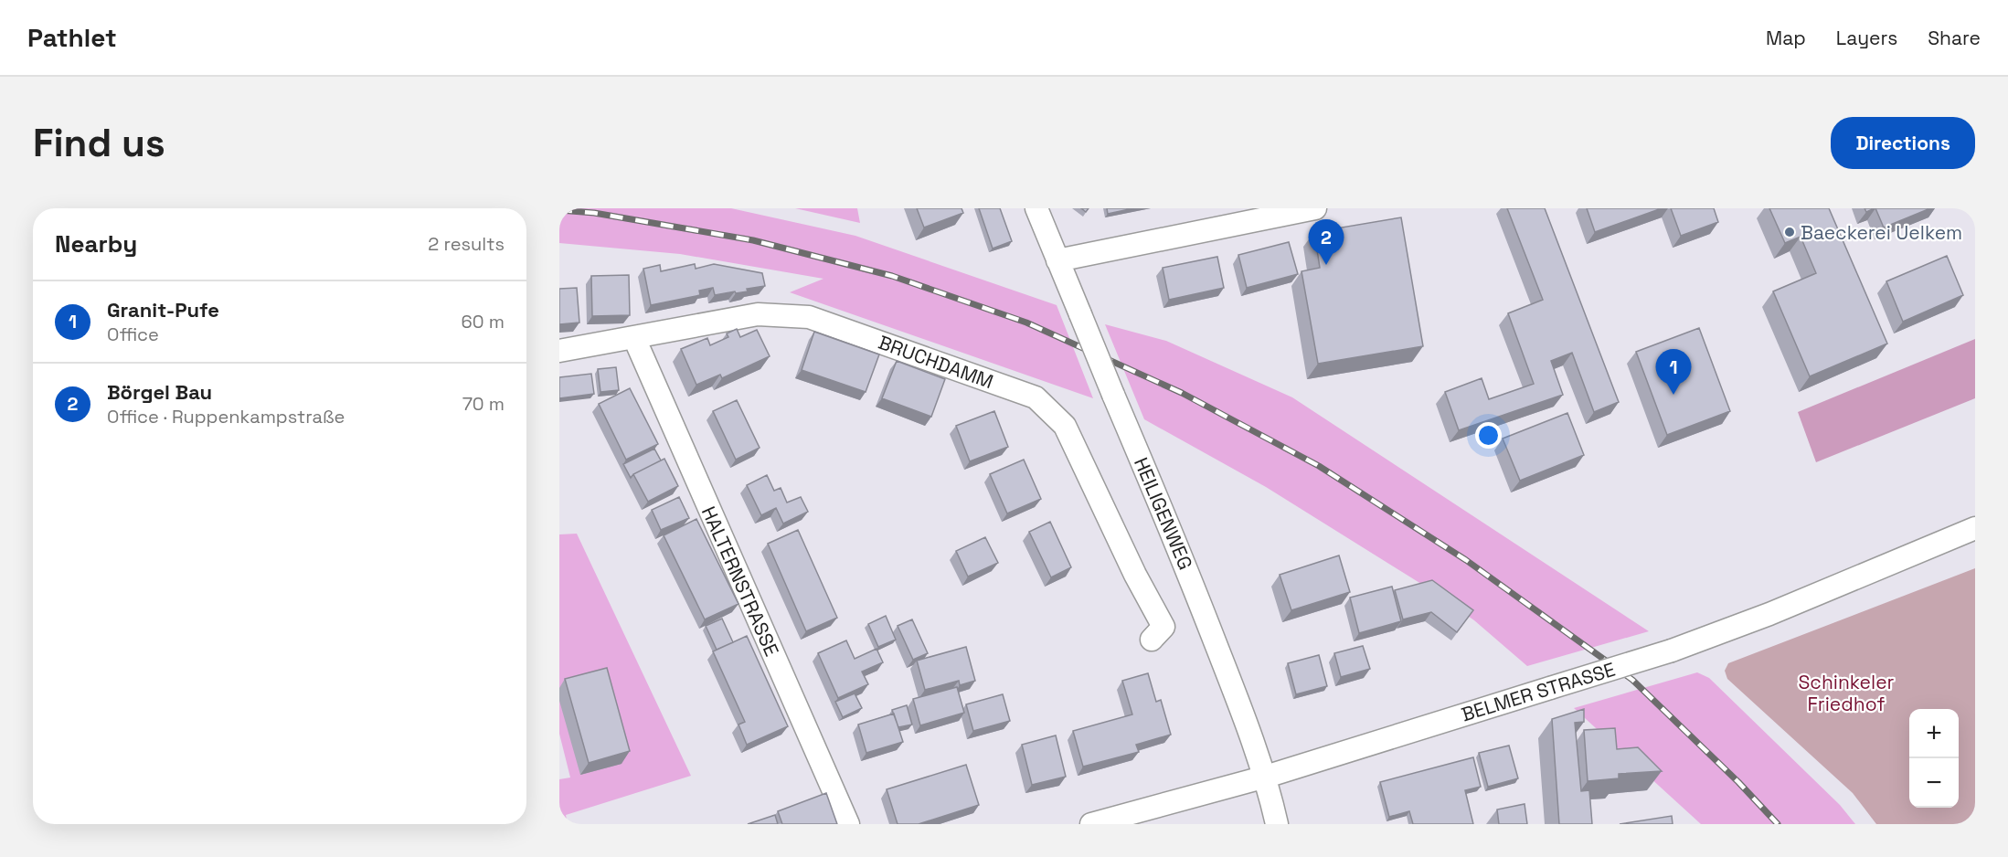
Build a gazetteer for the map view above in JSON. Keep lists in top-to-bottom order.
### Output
{
  "streets": {
    "street": [
      "BRUCHDAMM",
      "HEILIGENWEG",
      "HALTERNSTRASSE",
      "BELMER STRASSE"
    ]
  },
  "crossings": [
    ["BRUCHDAMM", "HALTERNSTRASSE"],
    ["HEILIGENWEG", "BELMER STRASSE"]
  ],
  "parks": ["Schinkeler Friedhof"],
  "places": ["Baeckerei Uelkem"],
  "page": {
    "header": "Pathlet",
    "nav": ["Map", "Layers", "Share"],
    "buttons": "Directions",
    "title": "Find us",
    "heading": ["Nearby", "2 results"],
    "pins": ["2", "1"],
    "list": [
      {
        "mark": "1",
        "name": "Granit-Pufe",
        "note": "Office",
        "value": "60 m"
      },
      {
        "mark": "2",
        "name": "Börgel Bau",
        "note": "Office · Ruppenkampstraße",
        "value": "70 m"
      }
    ],
    "map_buttons": ["+", "−"]
  }
}
